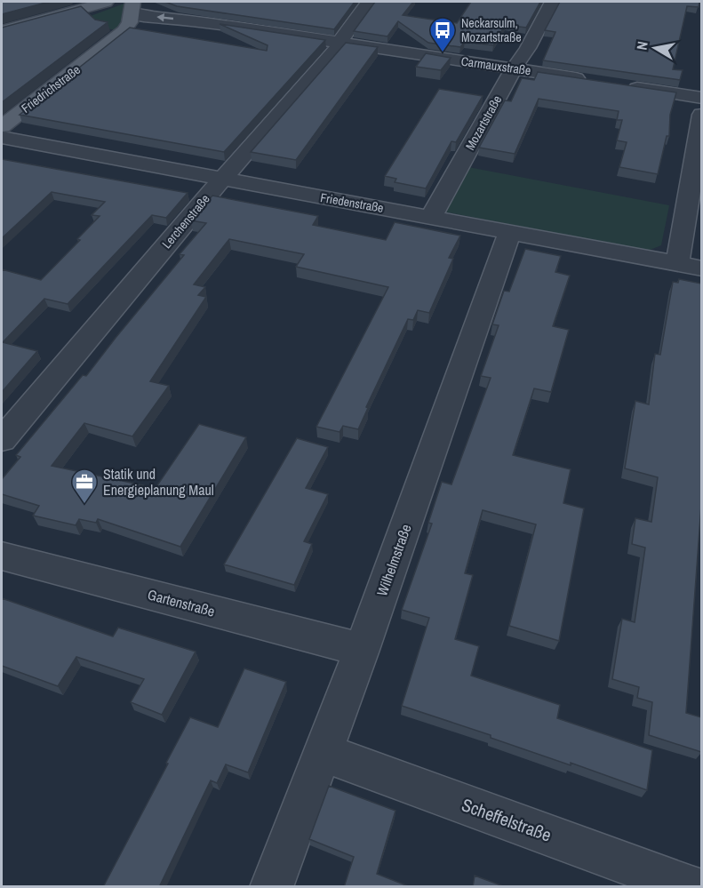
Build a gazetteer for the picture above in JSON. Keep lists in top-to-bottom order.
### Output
{
  "streets": {
    "main road": ["Friedrichstraße"],
    "street": [
      "Carmauxstraße",
      "Mozartstraße",
      "Friedenstraße",
      "Lerchenstraße",
      "Wilhelmstraße",
      "Gartenstraße",
      "Scheffelstraße"
    ]
  },
  "crossings": [
    ["Carmauxstraße", "Friedrichstraße"],
    ["Carmauxstraße", "Mozartstraße"],
    ["Carmauxstraße", "Lerchenstraße"],
    ["Mozartstraße", "Friedenstraße"],
    ["Friedenstraße", "Lerchenstraße"],
    ["Friedenstraße", "Wilhelmstraße"],
    ["Wilhelmstraße", "Gartenstraße"],
    ["Wilhelmstraße", "Scheffelstraße"]
  ],
  "one_way": ["Carmauxstraße"],
  "places": {
    "bus stop": ["Neckarsulm, Mozartstraße"],
    "office": ["Statik und Energieplanung Maul"]
  },
  "north": "left"
}
